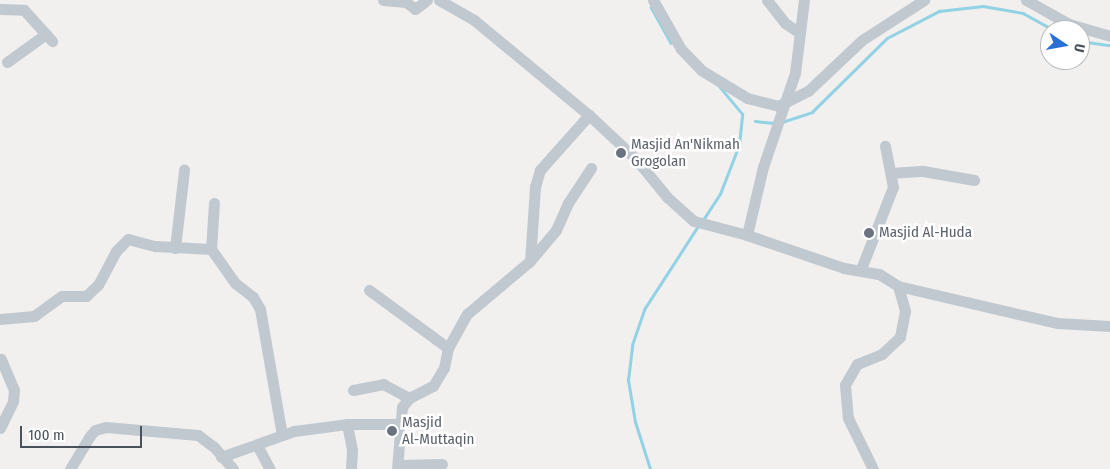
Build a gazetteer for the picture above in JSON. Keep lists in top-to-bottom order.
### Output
{
  "places": ["Masjid An'Nikmah Grogolan", "Masjid Al-Huda", "Masjid Al-Muttaqin"],
  "scale_bar": "100 m",
  "north": "right"
}
